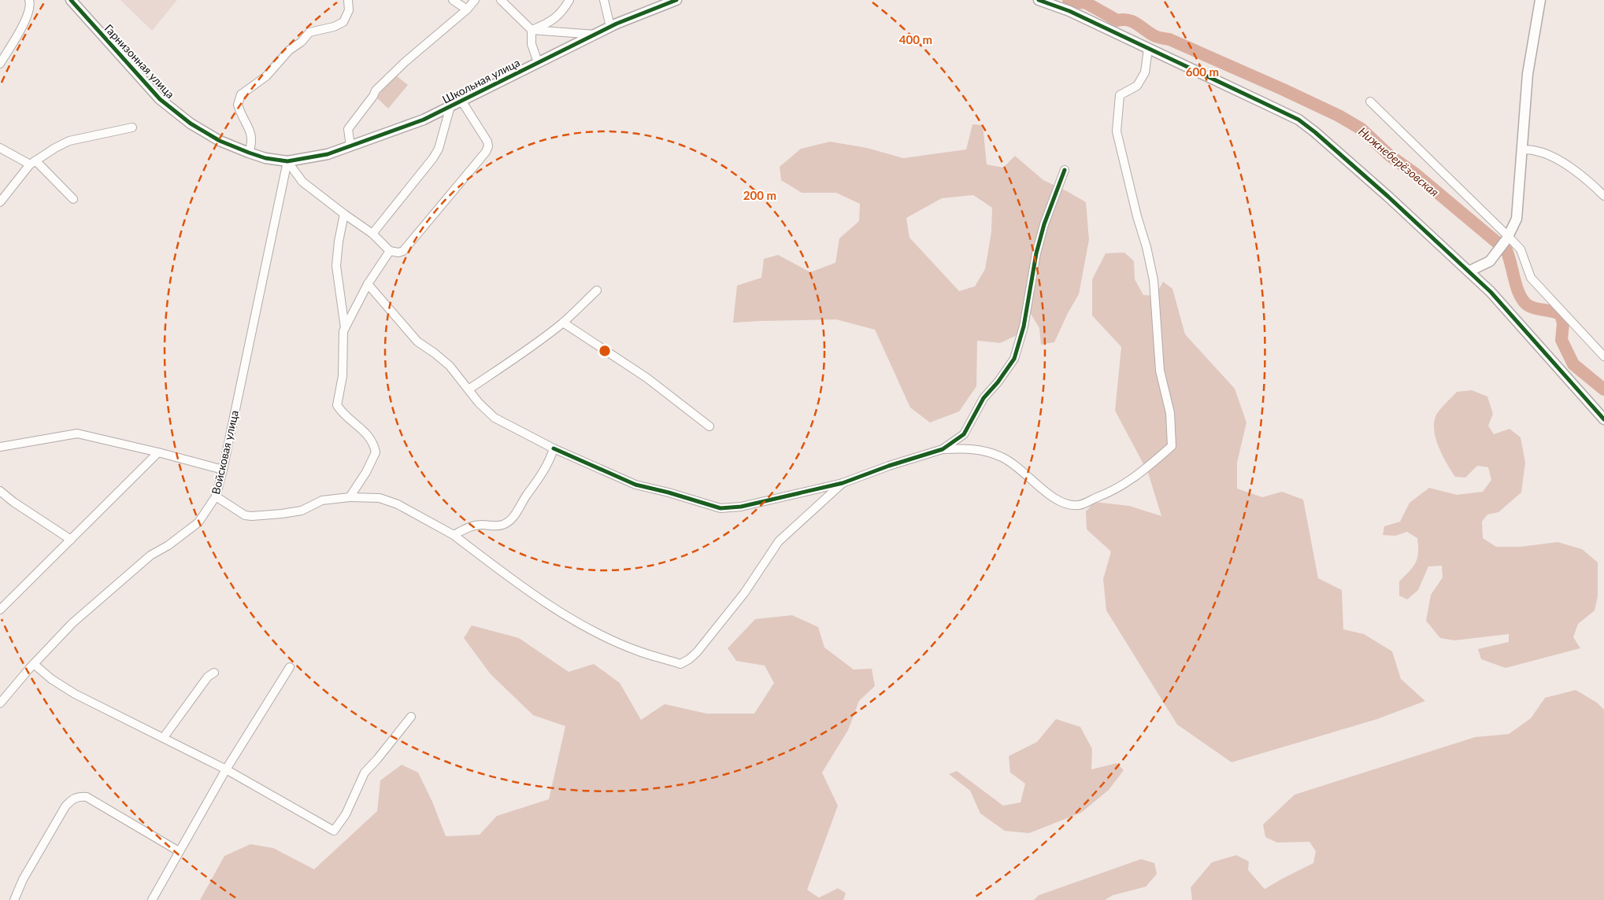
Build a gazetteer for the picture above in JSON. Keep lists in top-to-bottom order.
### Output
{
  "streets": {
    "street": ["Гарнизонная улица", "Школьная улица", "Войсковая улица"]
  },
  "crossings": [
    ["Гарнизонная улица", "Школьная улица"],
    ["Гарнизонная улица", "Войсковая улица"],
    ["Школьная улица", "Войсковая улица"]
  ],
  "water": ["Нижнеберёзовская"],
  "rings": ["400 m", "600 m", "200 m"]
}
